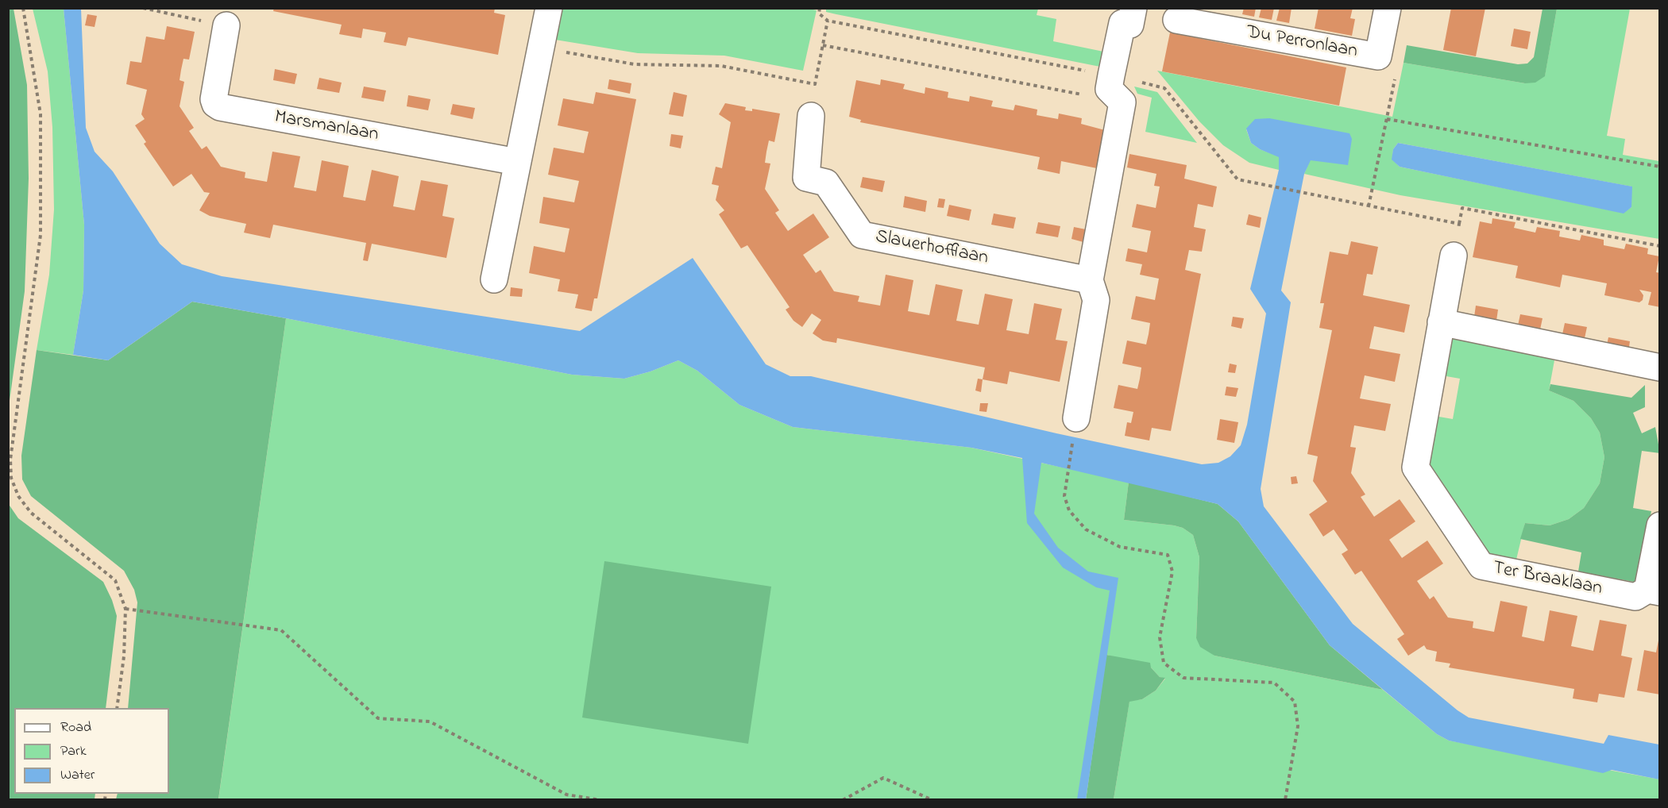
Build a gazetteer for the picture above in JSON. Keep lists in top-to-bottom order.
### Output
{
  "streets": {
    "street": [
      "Du Perronlaan",
      "Marsmanlaan",
      "Slauerhofflaan",
      "Ter Braaklaan"
    ]
  },
  "legend": ["Road", "Park", "Water"]
}
